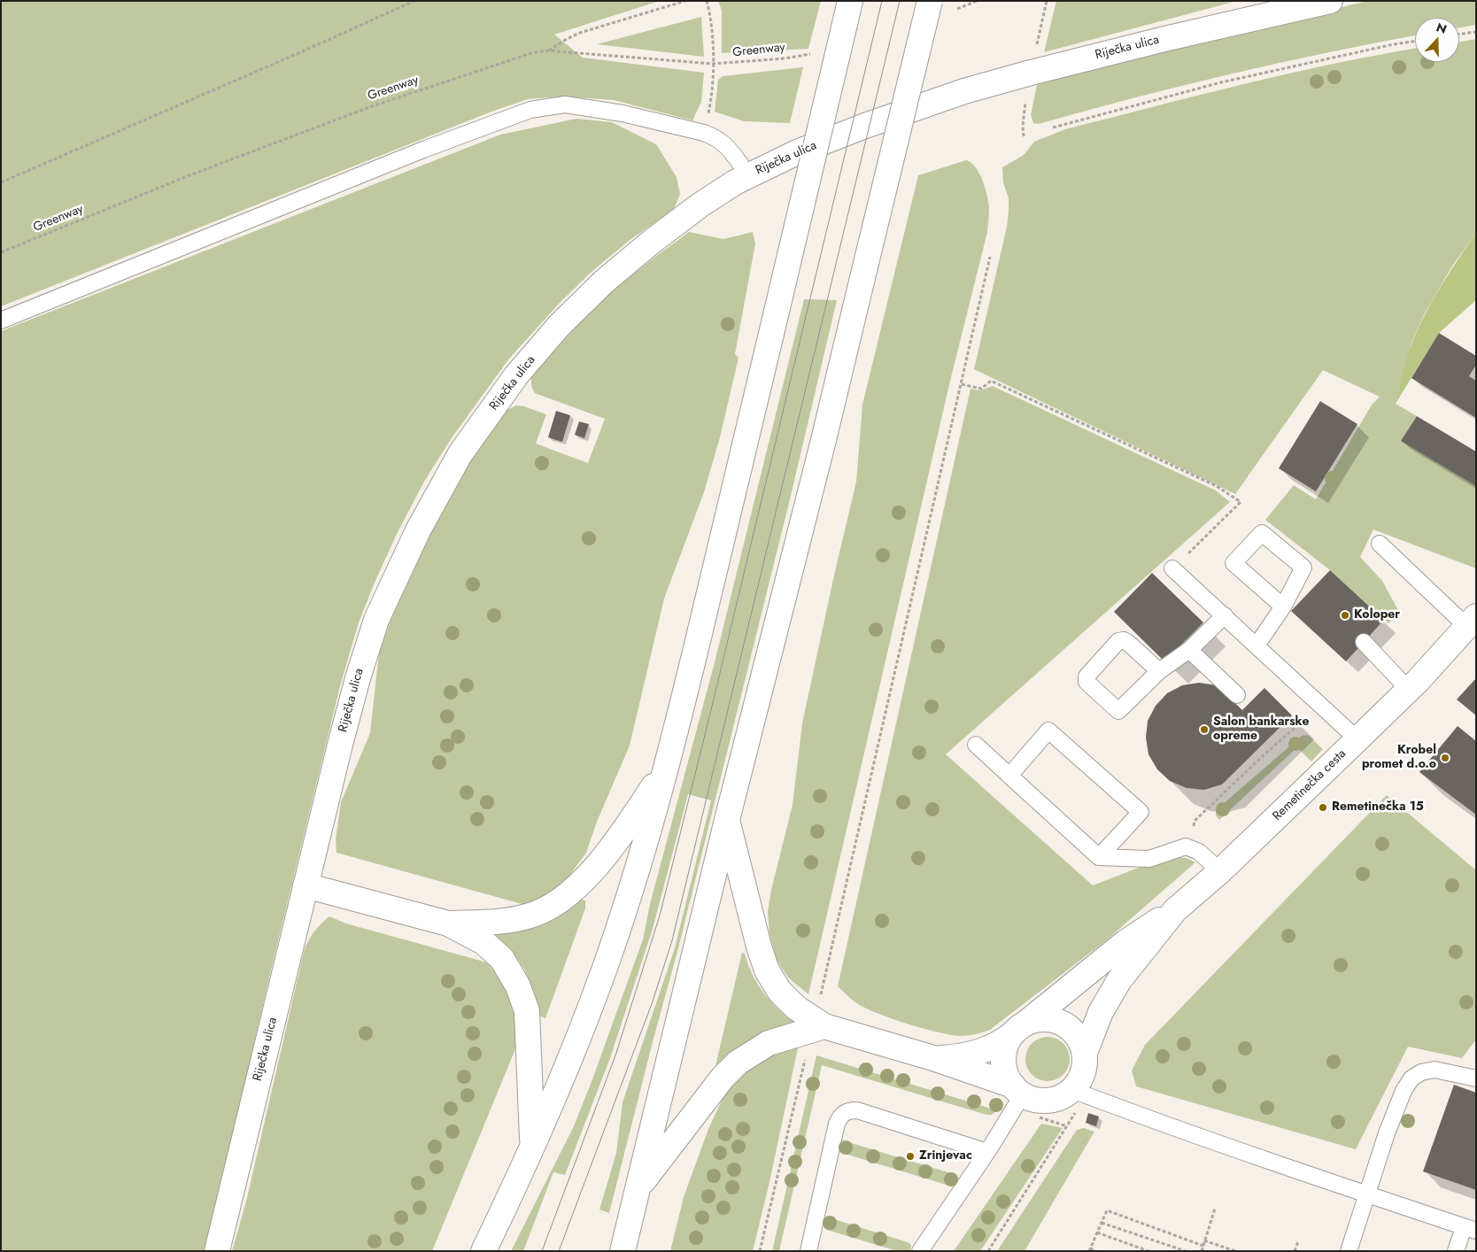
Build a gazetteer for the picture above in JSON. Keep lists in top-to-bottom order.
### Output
{
  "streets": {
    "main road": ["Riječka ulica", "Remetinečka cesta"],
    "path": ["Greenway"]
  },
  "places": [
    "Koloper",
    "Salon bankarske opreme",
    "Krobel promet d.o.o",
    "Remetinečka 15",
    "Zrinjevac"
  ],
  "north": "top"
}
